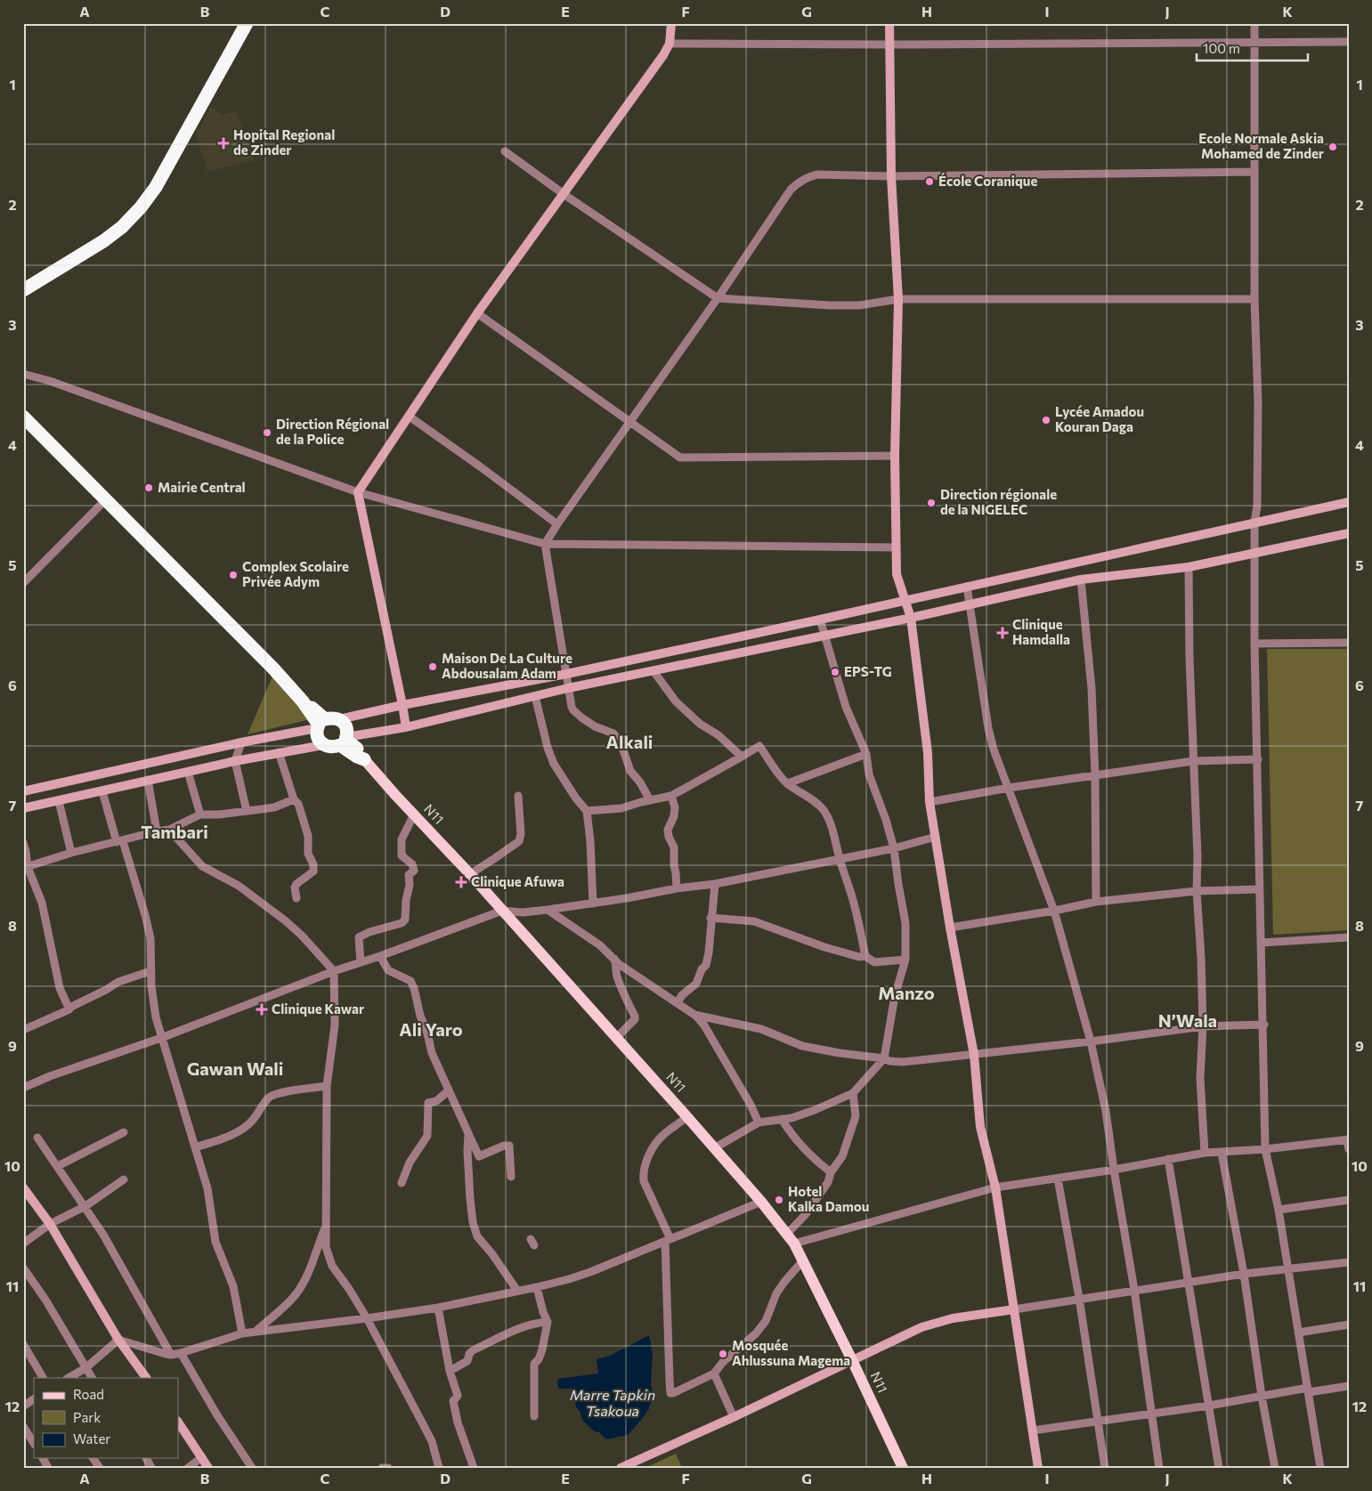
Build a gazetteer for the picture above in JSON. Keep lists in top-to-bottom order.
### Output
{
  "streets": {
    "main road": ["N11"]
  },
  "districts": [
    "Alkali",
    "Tambari",
    "Manzo",
    "N’Wala",
    "Ali Yaro",
    "Gawan Wali"
  ],
  "water": ["Marre Tapkin Tsakoua"],
  "places": {
    "health": [
      "Hopital Regional de Zinder",
      "Clinique Hamdalla",
      "Clinique Afuwa",
      "Clinique Kawar"
    ],
    "other": [
      "Ecole Normale Askia Mohamed de Zinder",
      "École Coranique",
      "Lycée Amadou Kouran Daga",
      "Direction Régional de la Police",
      "Mairie Central",
      "Direction régionale de la NIGELEC",
      "Complex Scolaire Privée Adym",
      "Maison De La Culture Abdousalam Adam",
      "EPS-TG",
      "Hotel Kalka Damou",
      "Mosquée Ahlussuna Magema"
    ]
  },
  "legend": ["Road", "Park", "Water"],
  "scale_bar": "100 m",
  "grid": {
    "columns": [
      "A",
      "B",
      "C",
      "D",
      "E",
      "F",
      "G",
      "H",
      "I",
      "J",
      "K"
    ],
    "rows": [
      "1",
      "2",
      "3",
      "4",
      "5",
      "6",
      "7",
      "8",
      "9",
      "10",
      "11",
      "12"
    ]
  }
}
